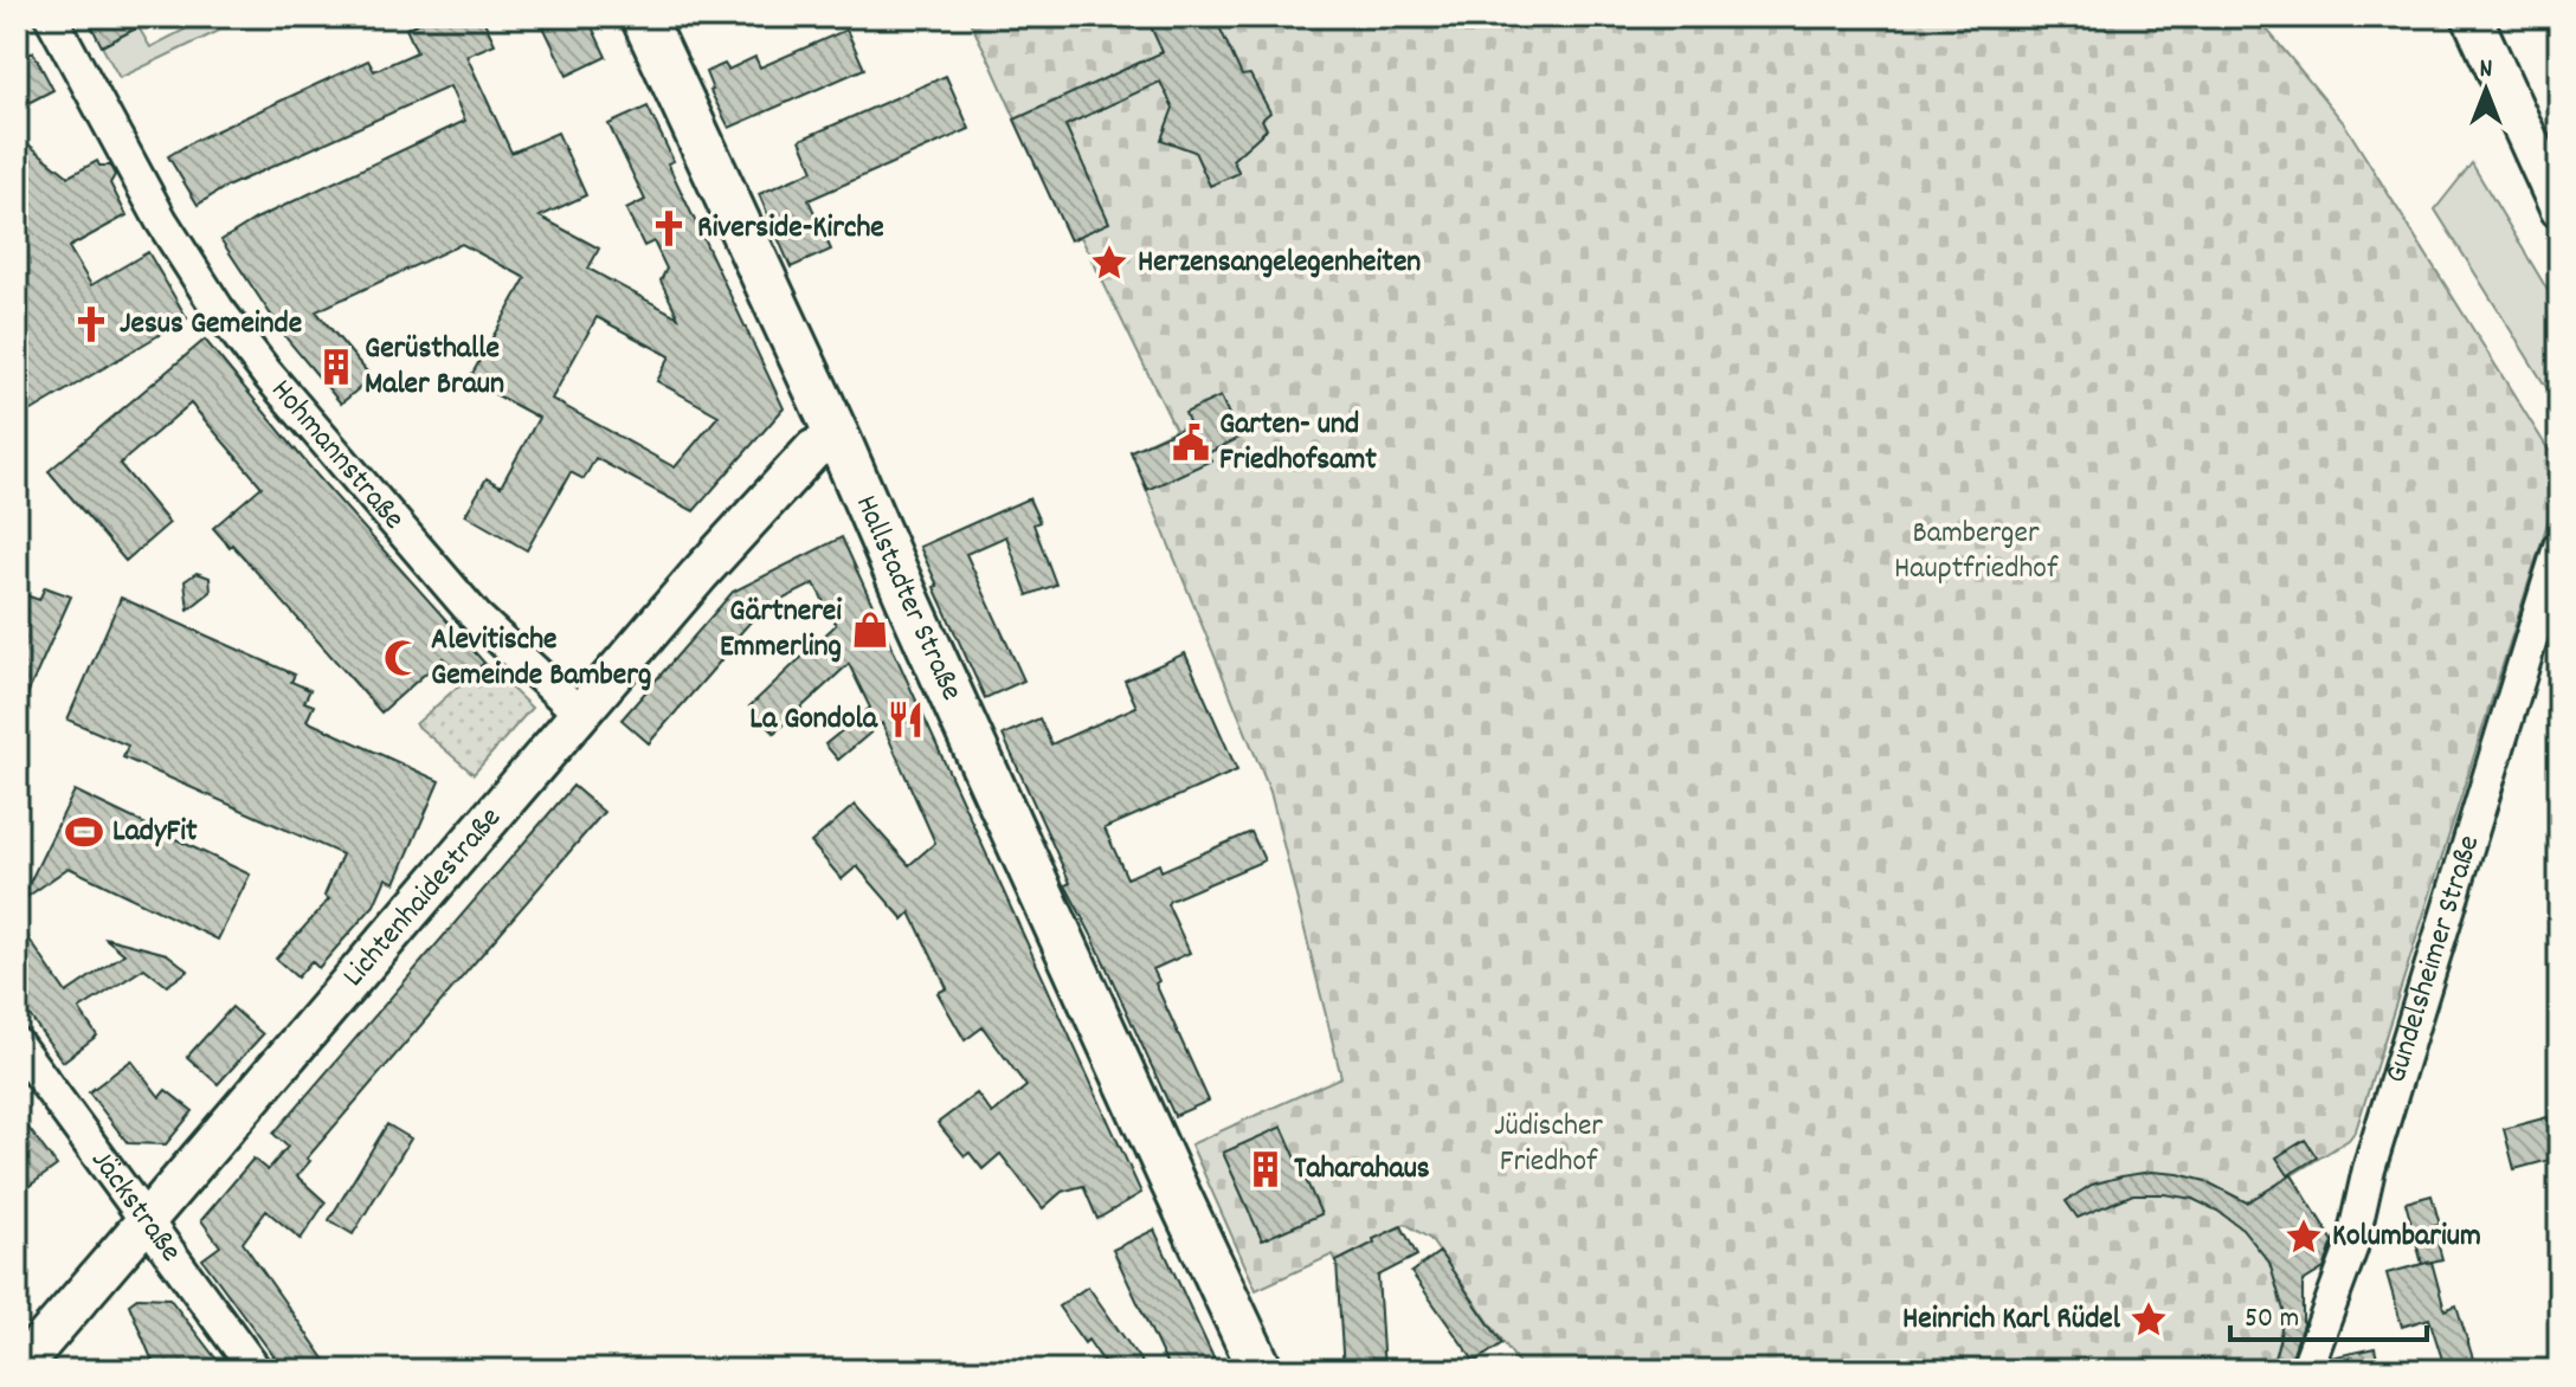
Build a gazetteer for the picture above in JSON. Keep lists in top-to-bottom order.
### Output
{
  "streets": {
    "main road": ["Hallstadter Straße"],
    "street": [
      "Hohmannstraße",
      "Lichtenhaidestraße",
      "Gundelsheimer Straße",
      "Jäckstraße"
    ]
  },
  "crossings": [
    ["Hohmannstraße", "Lichtenhaidestraße"],
    ["Hallstadter Straße", "Lichtenhaidestraße"],
    ["Lichtenhaidestraße", "Jäckstraße"]
  ],
  "parks": ["Bamberger Hauptfriedhof", "Jüdischer Friedhof"],
  "places": {
    "church": ["Riverside-Kirche", "Jesus Gemeinde"],
    "place": ["Herzensangelegenheiten", "Kolumbarium", "Heinrich Karl Rüdel"],
    "building": ["Gerüsthalle Maler Braun", "Taharahaus"],
    "public building": ["Garten- und Friedhofsamt"],
    "shop": ["Gärtnerei Emmerling"],
    "mosque": ["Alevitische Gemeinde Bamberg"],
    "restaurant": ["La Gondola"],
    "sports": ["LadyFit"]
  },
  "scale_bar": "50 m",
  "north": "top"
}
